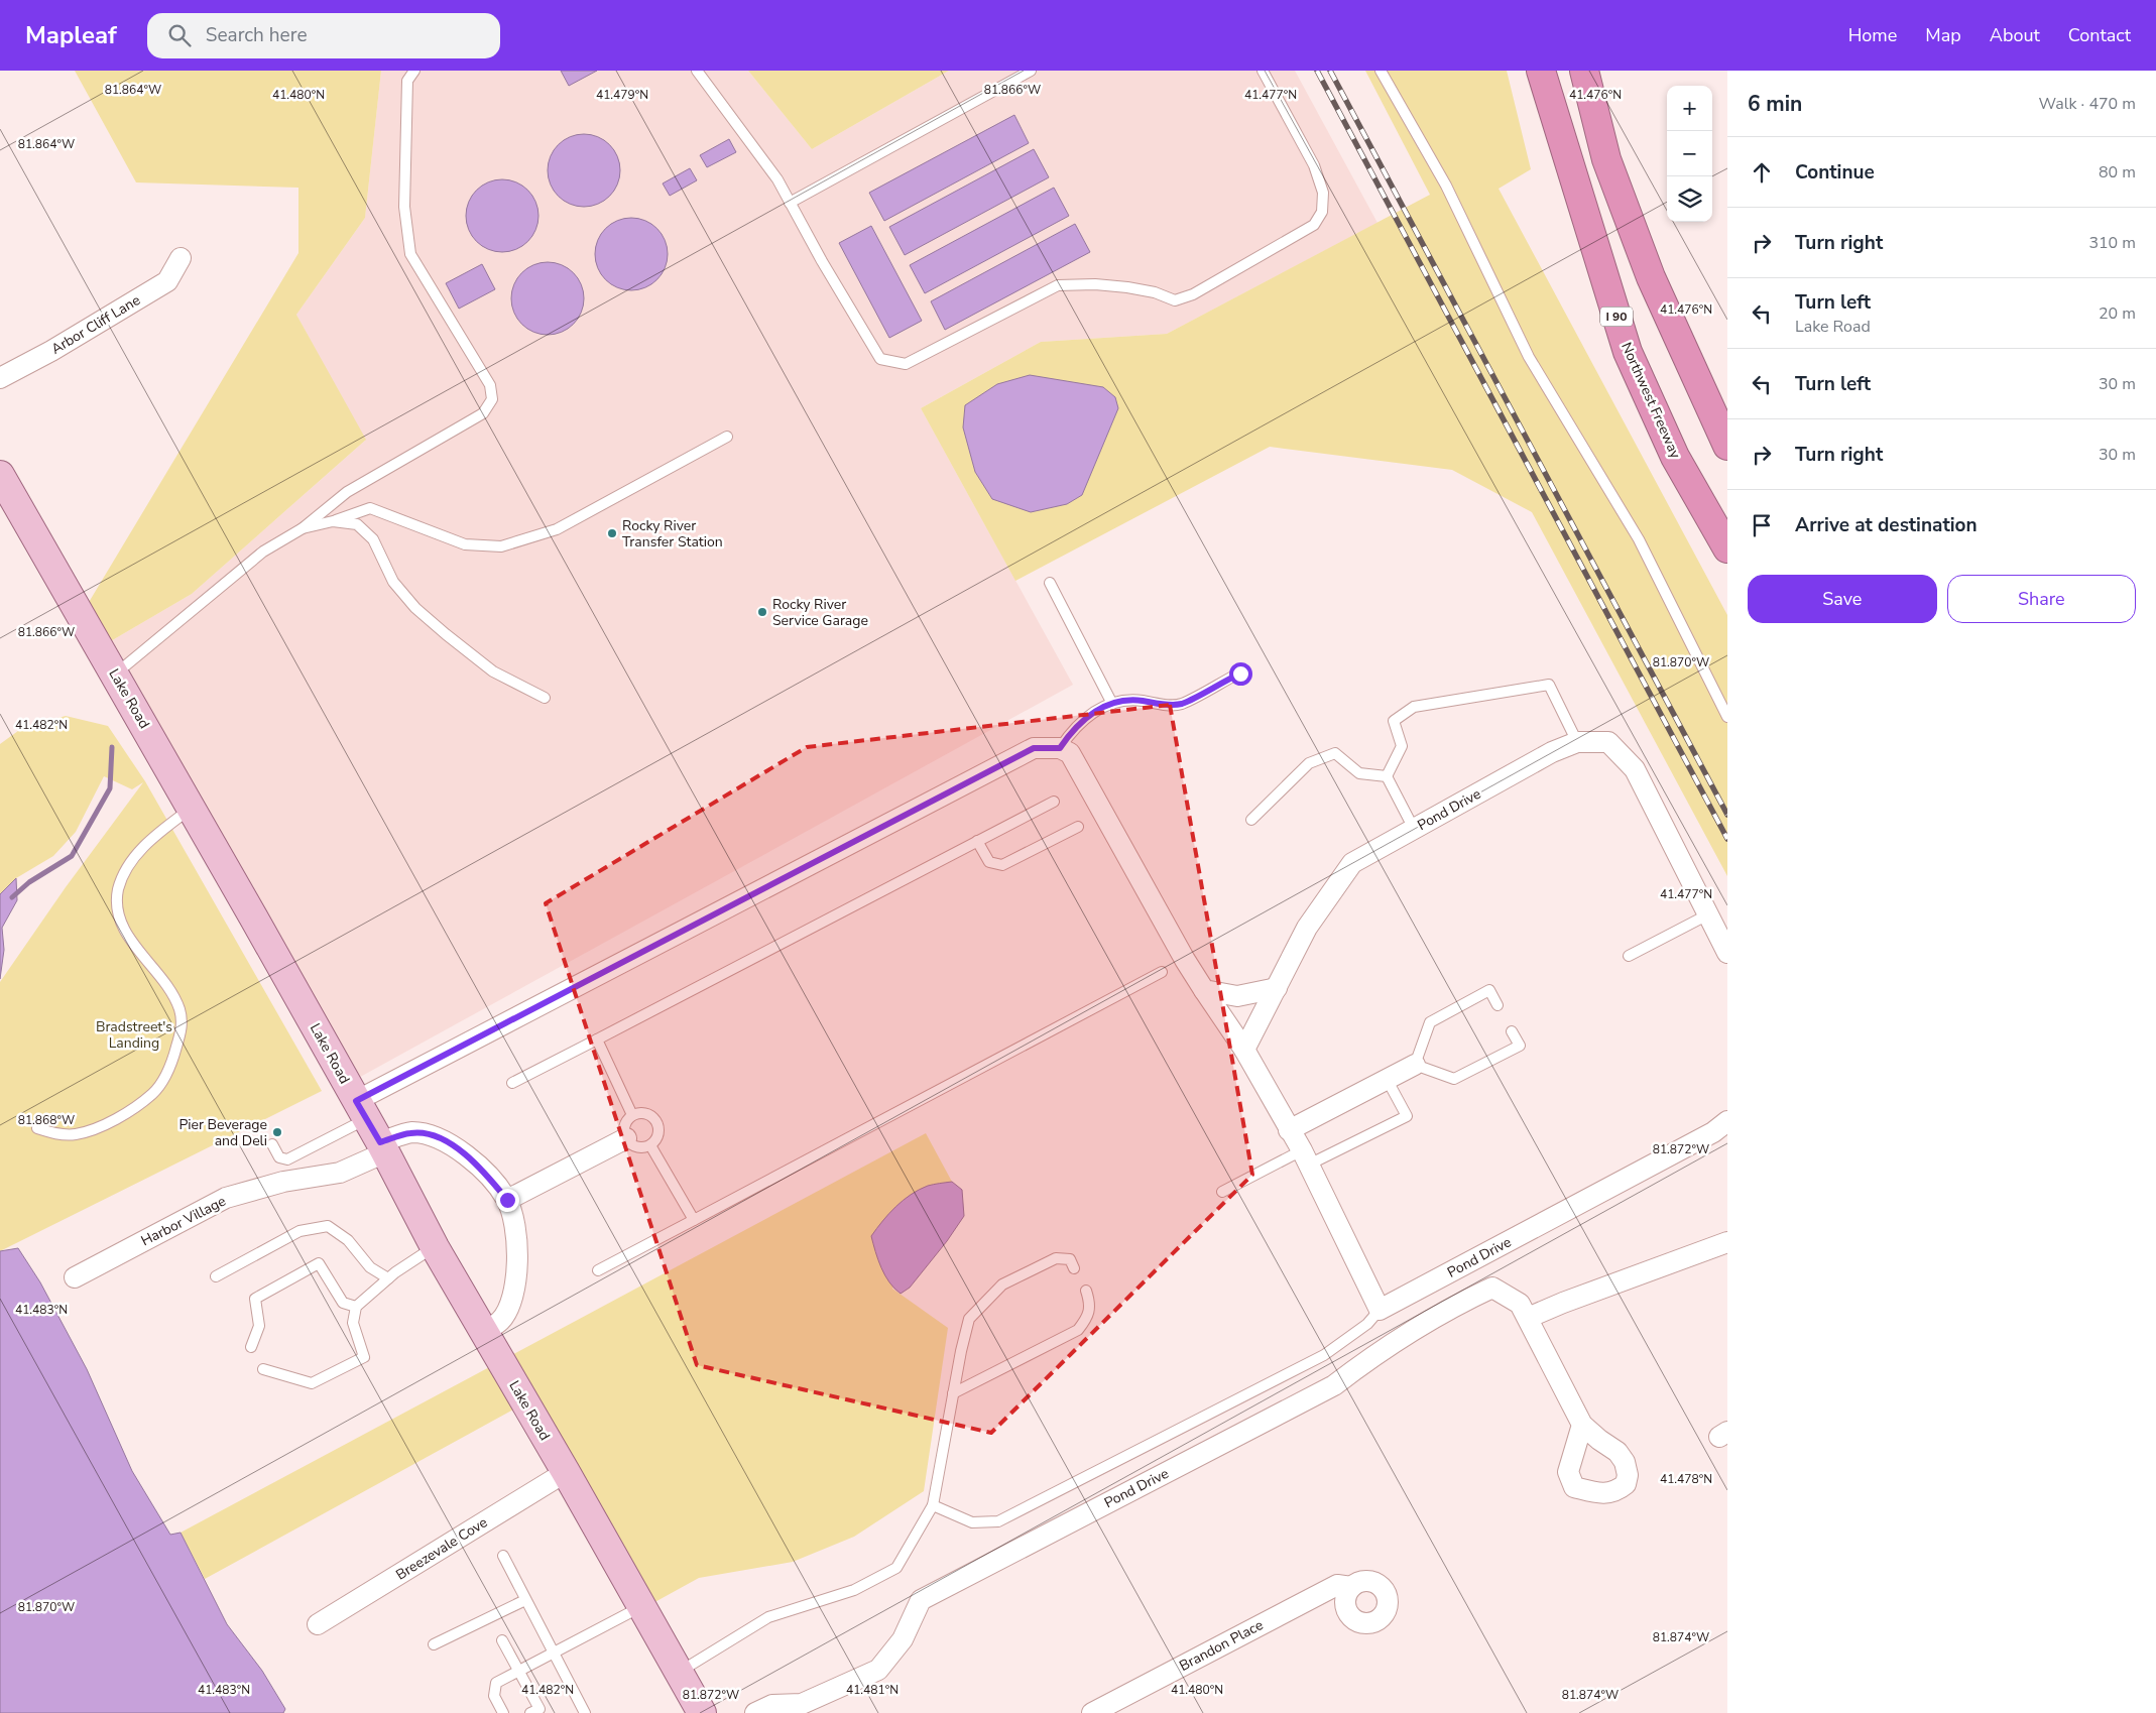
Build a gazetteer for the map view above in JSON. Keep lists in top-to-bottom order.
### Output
{
  "streets": {
    "highway": ["I 90", "Northwest Freeway"],
    "main road": ["Lake Road"],
    "street": [
      "Arbor Cliff Lane",
      "Pond Drive",
      "Harbor Village",
      "Breezevale Cove",
      "Brandon Place"
    ]
  },
  "crossings": [
    ["Lake Road", "Harbor Village"],
    ["Lake Road", "Breezevale Cove"]
  ],
  "parks": ["Bradstreet's Landing"],
  "places": ["Rocky River Transfer Station", "Rocky River Service Garage", "Pier Beverage and Deli"],
  "page": {
    "header": "Mapleaf",
    "search": "Search here",
    "nav": [
      "Home",
      "Map",
      "About",
      "Contact"
    ],
    "heading": ["6 min", "Walk · 470 m"],
    "map_buttons": ["+", "−"],
    "list": [
      ["Continue", "80 m"],
      ["Turn right", "310 m"],
      ["Turn left", "Lake Road", "20 m"],
      ["Turn left", "30 m"],
      ["Turn right", "30 m"],
      "Arrive at destination"
    ],
    "buttons": ["Save", "Share"]
  },
  "coordinates": [
    "81.864°W",
    "81.866°W",
    "41.480°N",
    "41.479°N",
    "41.477°N",
    "41.476°N",
    "81.870°W",
    "41.482°N",
    "81.868°W",
    "81.872°W",
    "41.483°N",
    "41.478°N",
    "81.874°W",
    "41.481°N"
  ]
}
